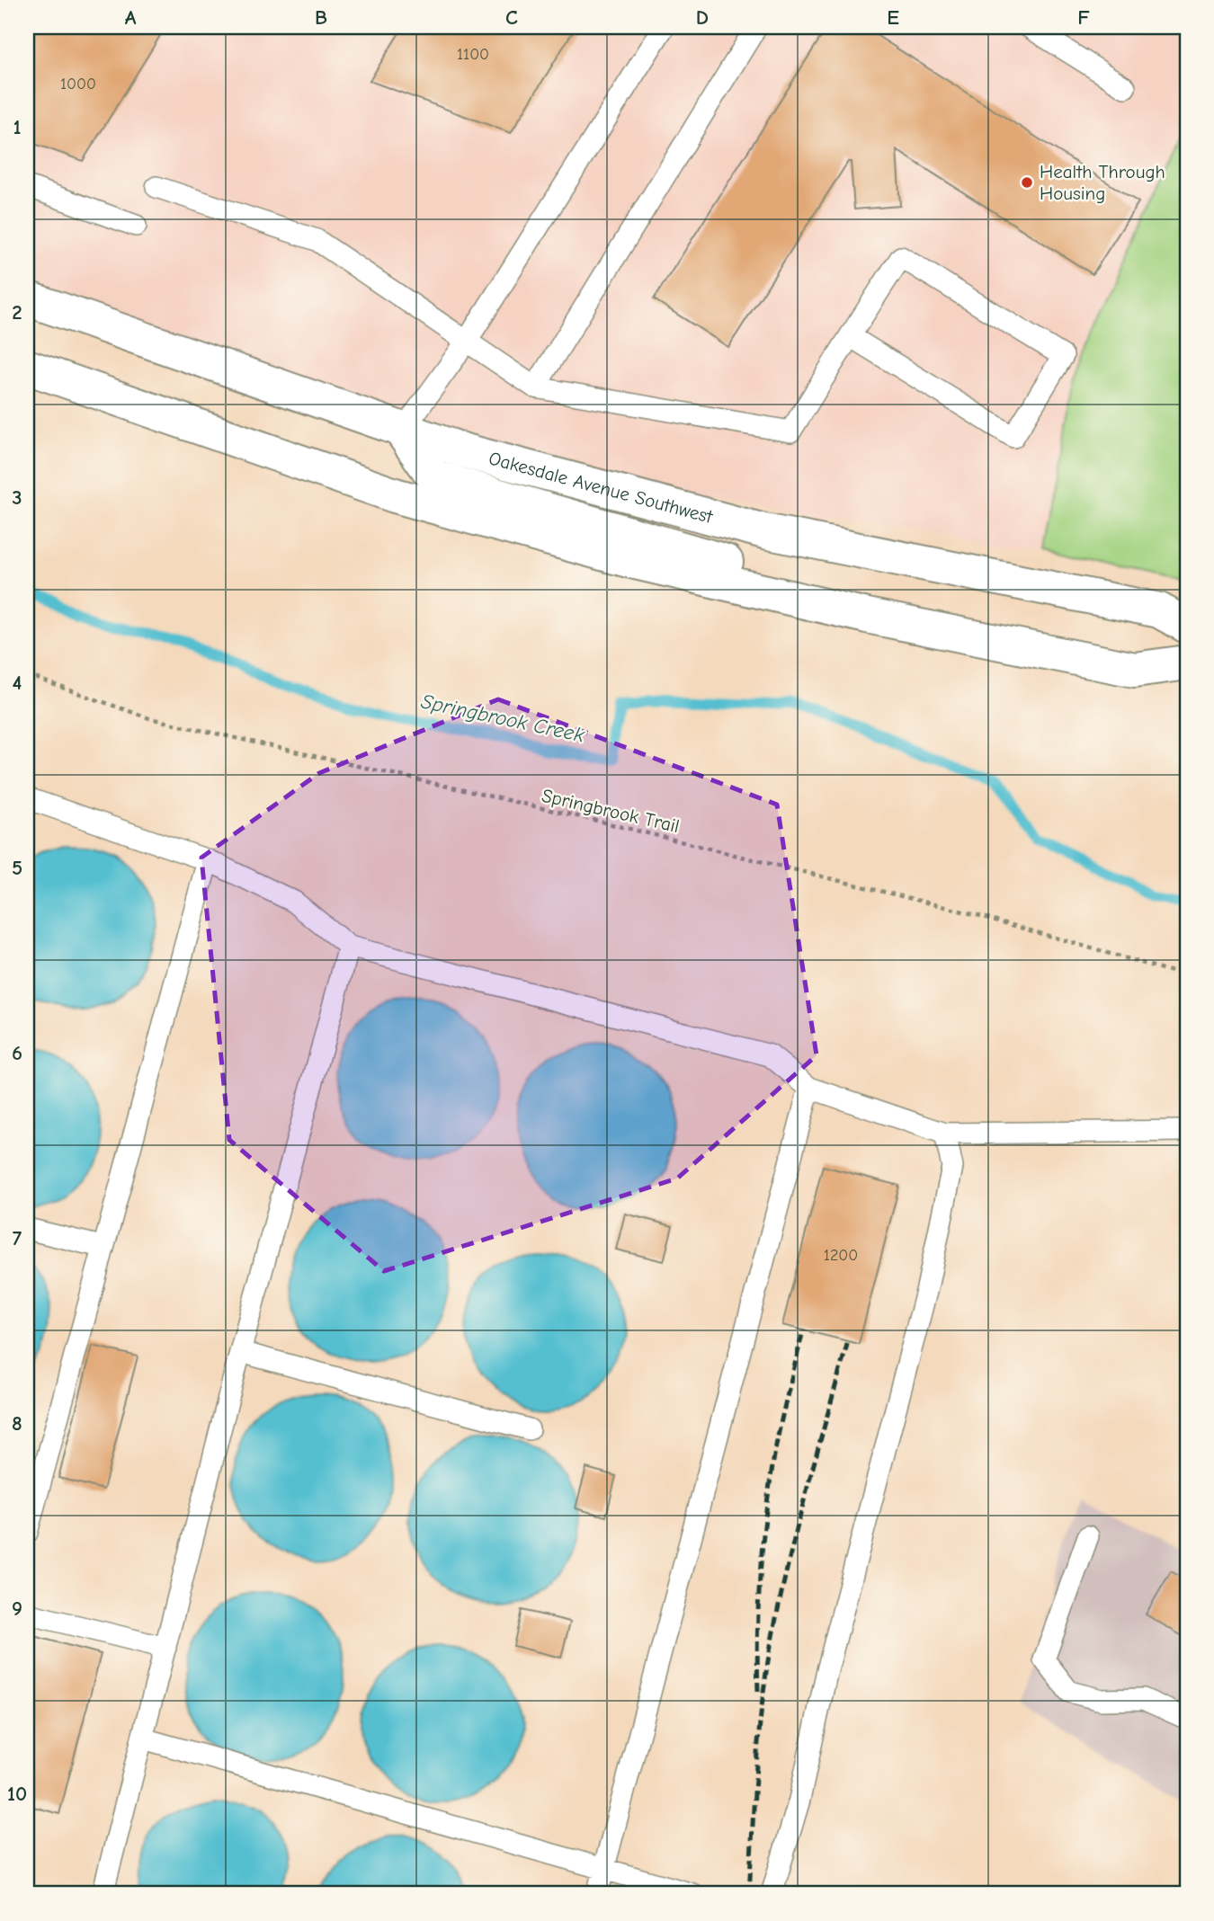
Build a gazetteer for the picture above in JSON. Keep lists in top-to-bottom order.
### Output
{
  "streets": {
    "street": ["Oakesdale Avenue Southwest"],
    "path": ["Springbrook Trail"]
  },
  "water": ["Springbrook Creek"],
  "places": ["Health Through Housing"],
  "house_numbers": ["1100", "1000", "1200"],
  "grid": {
    "columns": [
      "A",
      "B",
      "C",
      "D",
      "E",
      "F"
    ],
    "rows": [
      "1",
      "2",
      "3",
      "4",
      "5",
      "6",
      "7",
      "8",
      "9",
      "10"
    ]
  }
}
